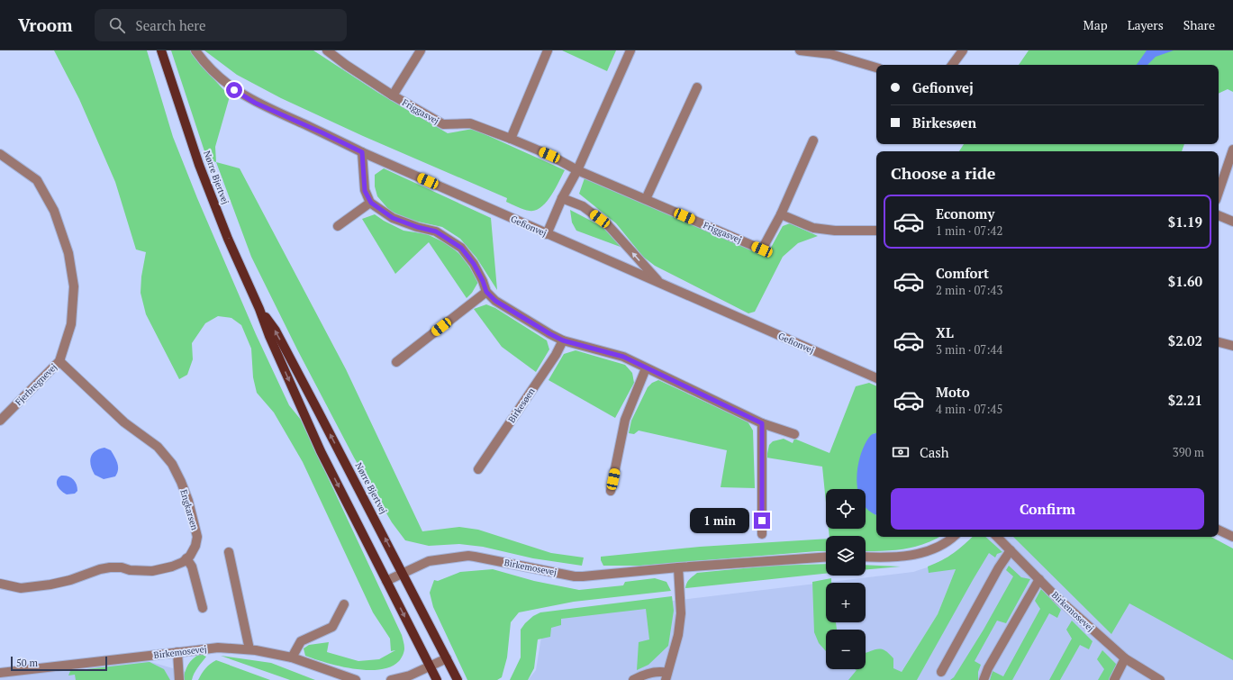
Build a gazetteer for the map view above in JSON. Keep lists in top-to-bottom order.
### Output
{
  "streets": {
    "main road": ["Nørre Bjertvej"],
    "street": [
      "Friggasvej",
      "Gefionvej",
      "Fjerbregnevej",
      "Birkesøen",
      "Engkarsen",
      "Birkemosevej"
    ]
  },
  "crossings": [
    ["Nørre Bjertvej", "Birkemosevej"],
    ["Fjerbregnevej", "Engkarsen"]
  ],
  "scale_bar": "50 m",
  "page": {
    "header": "Vroom",
    "search": "Search here",
    "nav": ["Map", "Layers", "Share"],
    "banner": ["Gefionvej", "Birkesøen"],
    "heading": "Choose a ride",
    "list": [
      {
        "name": "Economy",
        "note": "1 min · 07:42",
        "value": "$1.19"
      },
      {
        "name": "Comfort",
        "note": "2 min · 07:43",
        "value": "$1.60"
      },
      {
        "name": "XL",
        "note": "3 min · 07:44",
        "value": "$2.02"
      },
      {
        "name": "Moto",
        "note": "4 min · 07:45",
        "value": "$2.21"
      }
    ],
    "pay": ["Cash", "390 m"],
    "buttons": "Confirm",
    "map_buttons": ["+", "−"],
    "bubble": "1 min",
    "scale": "50 m"
  }
}
